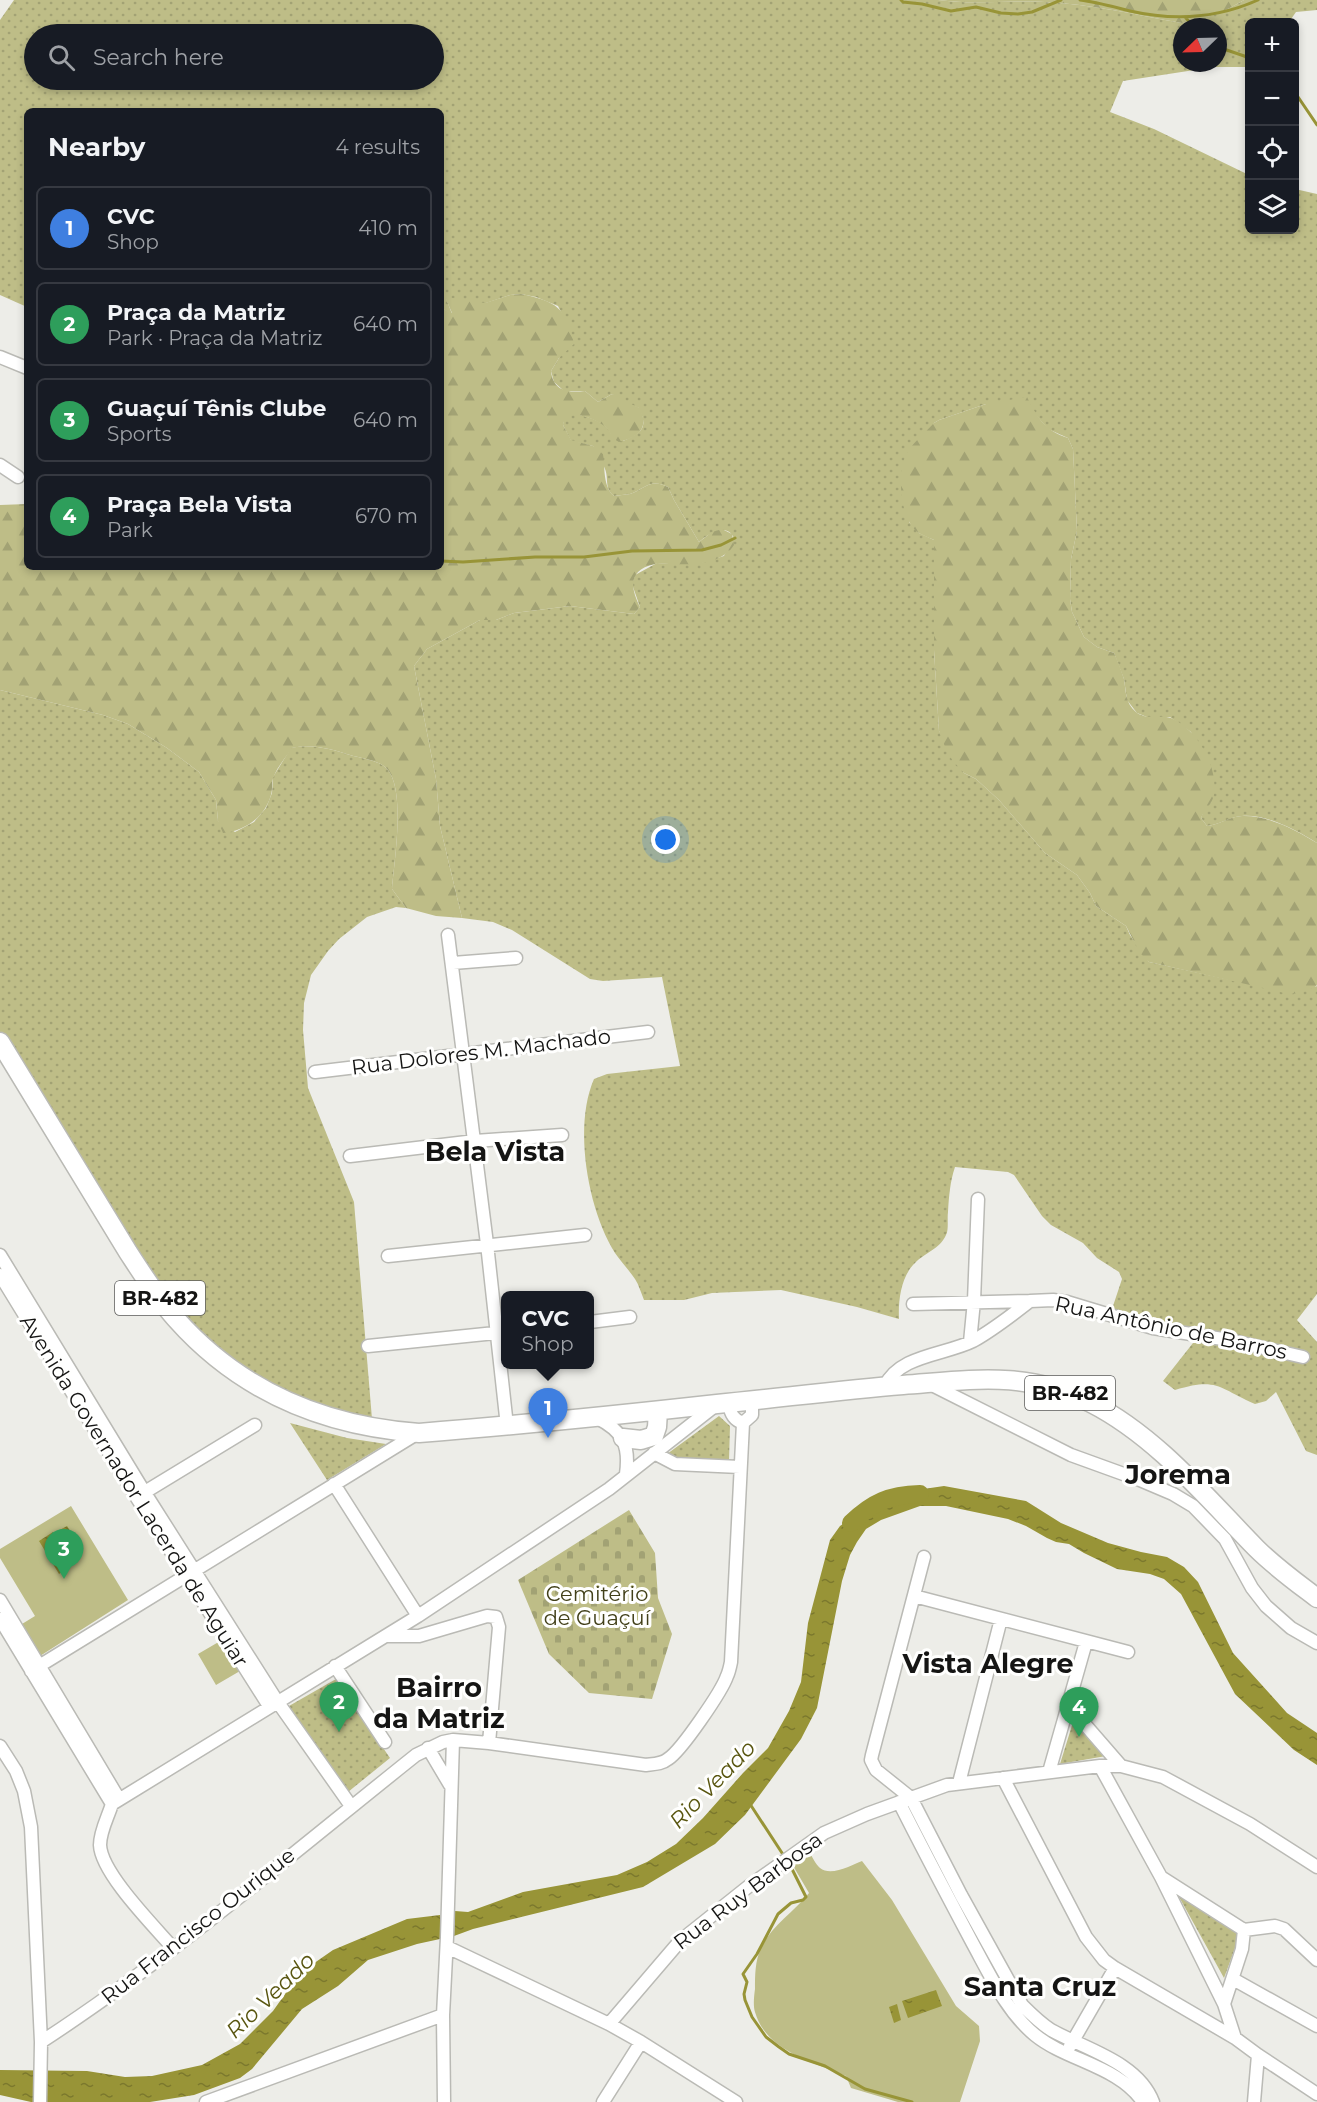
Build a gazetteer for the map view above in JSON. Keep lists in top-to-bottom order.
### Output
{
  "streets": {
    "highway": ["BR-482"],
    "street": [
      "Rua Dolores M. Machado",
      "Rua Antônio de Barros",
      "Avenida Governador Lacerda de Aguiar",
      "Rua Ruy Barbosa",
      "Rua Francisco Ourique"
    ]
  },
  "crossings": [
    ["BR-482", "Rua Antônio de Barros"],
    ["Avenida Governador Lacerda de Aguiar", "Rua Francisco Ourique"]
  ],
  "districts": [
    "Bela Vista",
    "Jorema",
    "Vista Alegre",
    "Bairro da Matriz",
    "Santa Cruz"
  ],
  "water": ["Rio Veado"],
  "parks": ["Cemitério de Guaçuí"],
  "north": "bottom left",
  "page": {
    "map_buttons": ["+", "−"],
    "search": "Search here",
    "heading": ["Nearby", "4 results"],
    "list": [
      {
        "mark": "1",
        "name": "CVC",
        "note": "Shop",
        "value": "410 m"
      },
      {
        "mark": "2",
        "name": "Praça da Matriz",
        "note": "Park · Praça da Matriz",
        "value": "640 m"
      },
      {
        "mark": "3",
        "name": "Guaçuí Tênis Clube",
        "note": "Sports",
        "value": "640 m"
      },
      {
        "mark": "4",
        "name": "Praça Bela Vista",
        "note": "Park",
        "value": "670 m"
      }
    ],
    "popup": ["CVC", "Shop"],
    "pins": [
      "1",
      "3",
      "2",
      "4"
    ]
  }
}
